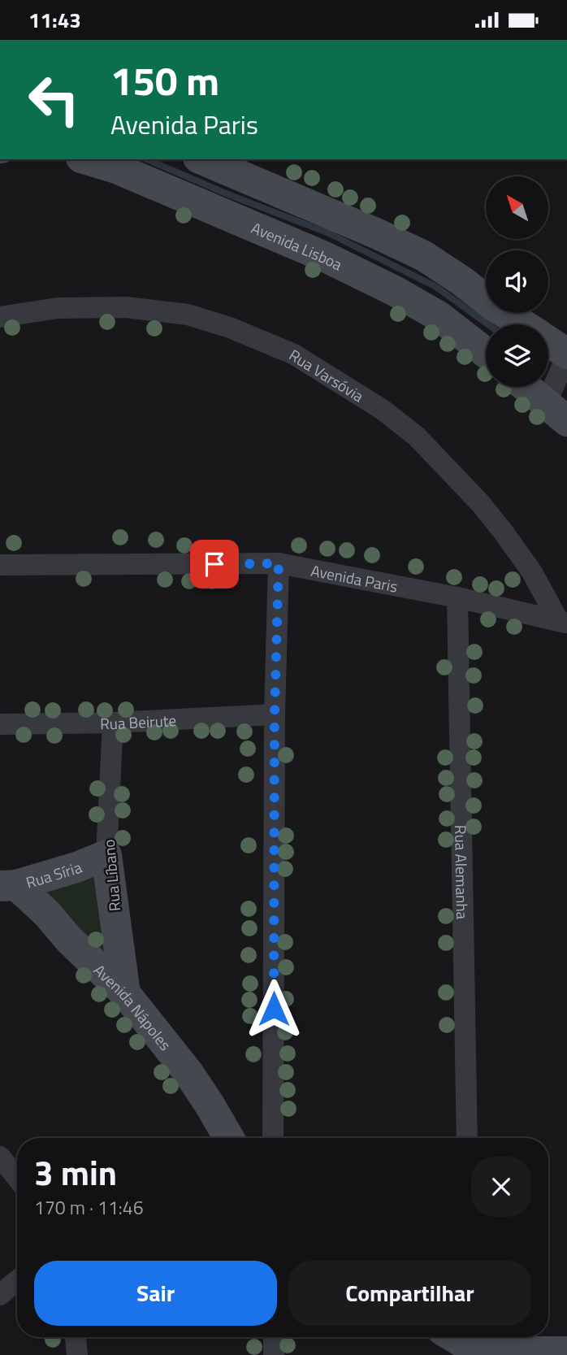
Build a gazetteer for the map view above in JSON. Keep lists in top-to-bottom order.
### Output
{
  "streets": {
    "street": [
      "Avenida Lisboa",
      "Rua Varsóvia",
      "Avenida Paris",
      "Rua Beirute",
      "Rua Alemanha",
      "Rua Síria",
      "Rua Líbano",
      "Avenida Nápoles"
    ]
  },
  "crossings": [
    ["Rua Varsóvia", "Avenida Paris"],
    ["Avenida Paris", "Rua Alemanha"],
    ["Rua Beirute", "Rua Líbano"],
    ["Rua Síria", "Rua Líbano"],
    ["Rua Síria", "Avenida Nápoles"],
    ["Rua Líbano", "Avenida Nápoles"]
  ],
  "north": "top left",
  "page": {
    "status": "11:43",
    "turn": ["150 m", "Avenida Paris"],
    "heading": ["3 min", "170 m · 11:46"],
    "buttons": ["Sair", "Compartilhar"]
  }
}
